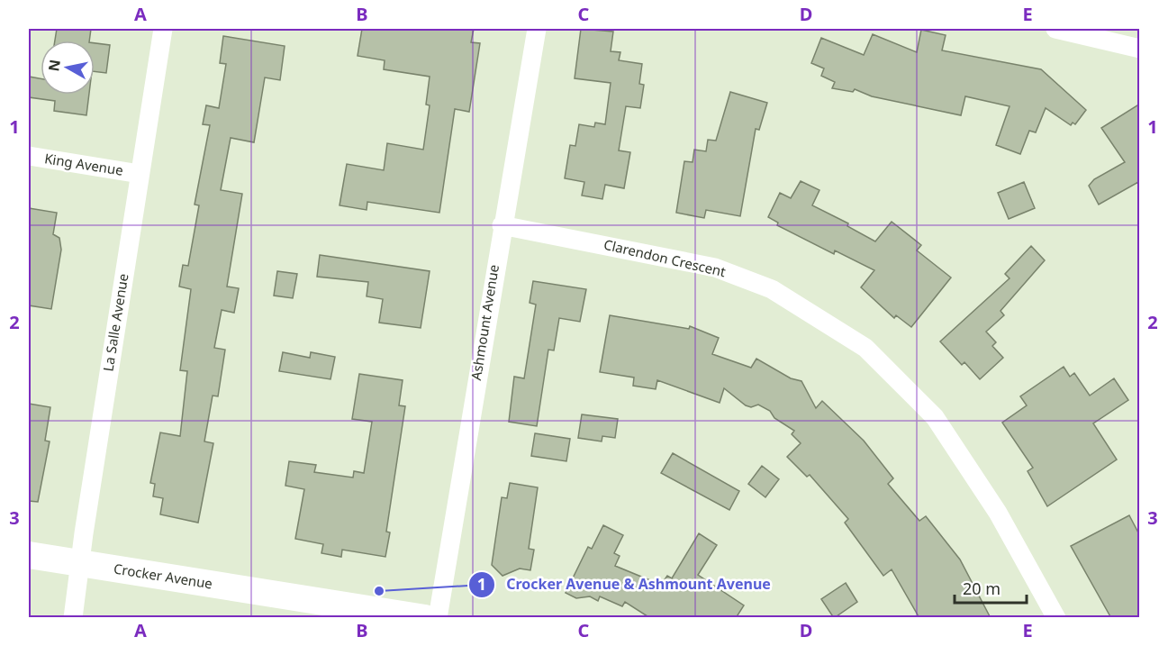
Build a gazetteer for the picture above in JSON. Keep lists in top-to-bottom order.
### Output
{
  "streets": {
    "street": [
      "King Avenue",
      "Clarendon Crescent",
      "La Salle Avenue",
      "Ashmount Avenue",
      "Crocker Avenue"
    ]
  },
  "crossings": [
    ["King Avenue", "La Salle Avenue"],
    ["Clarendon Crescent", "Ashmount Avenue"],
    ["La Salle Avenue", "Crocker Avenue"]
  ],
  "places": ["Crocker Avenue & Ashmount Avenue"],
  "scale_bar": "20 m",
  "north": "left",
  "grid": {
    "columns": [
      "A",
      "B",
      "C",
      "D",
      "E"
    ],
    "rows": ["1", "2", "3"]
  }
}
